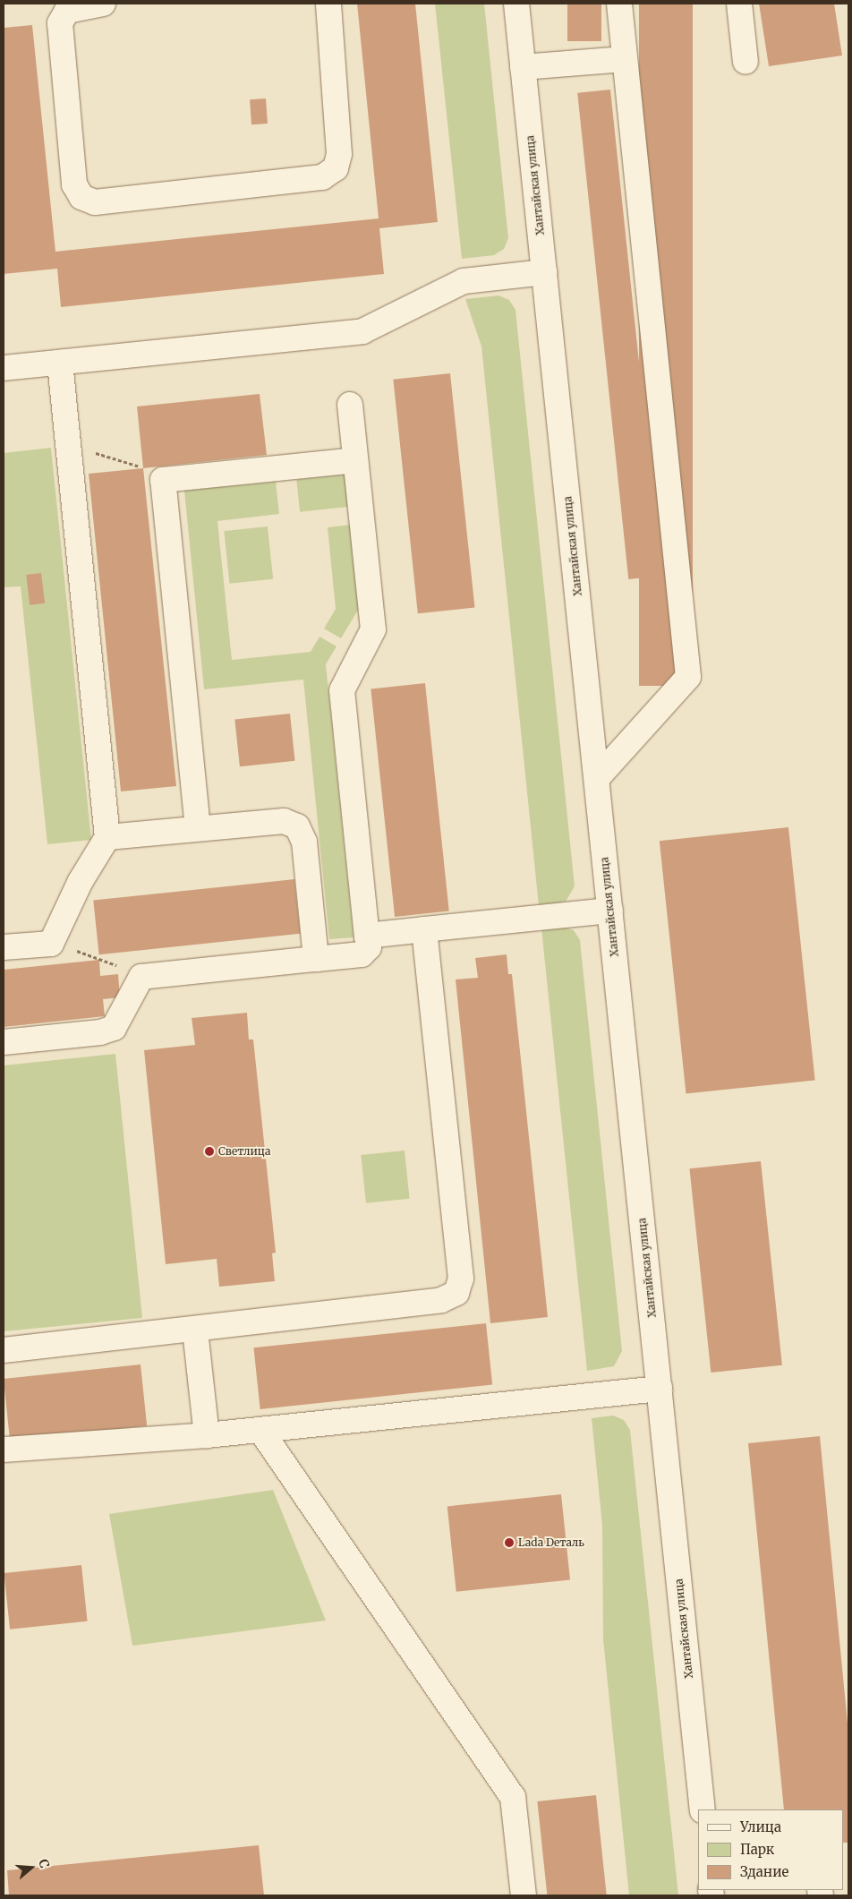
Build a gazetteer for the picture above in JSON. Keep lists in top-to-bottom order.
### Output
{
  "streets": {
    "street": ["Хантайская улица"]
  },
  "places": ["Светлица", "Lada Dеталь"],
  "legend": ["Улица", "Парк", "Здание"],
  "north": "right"
}
